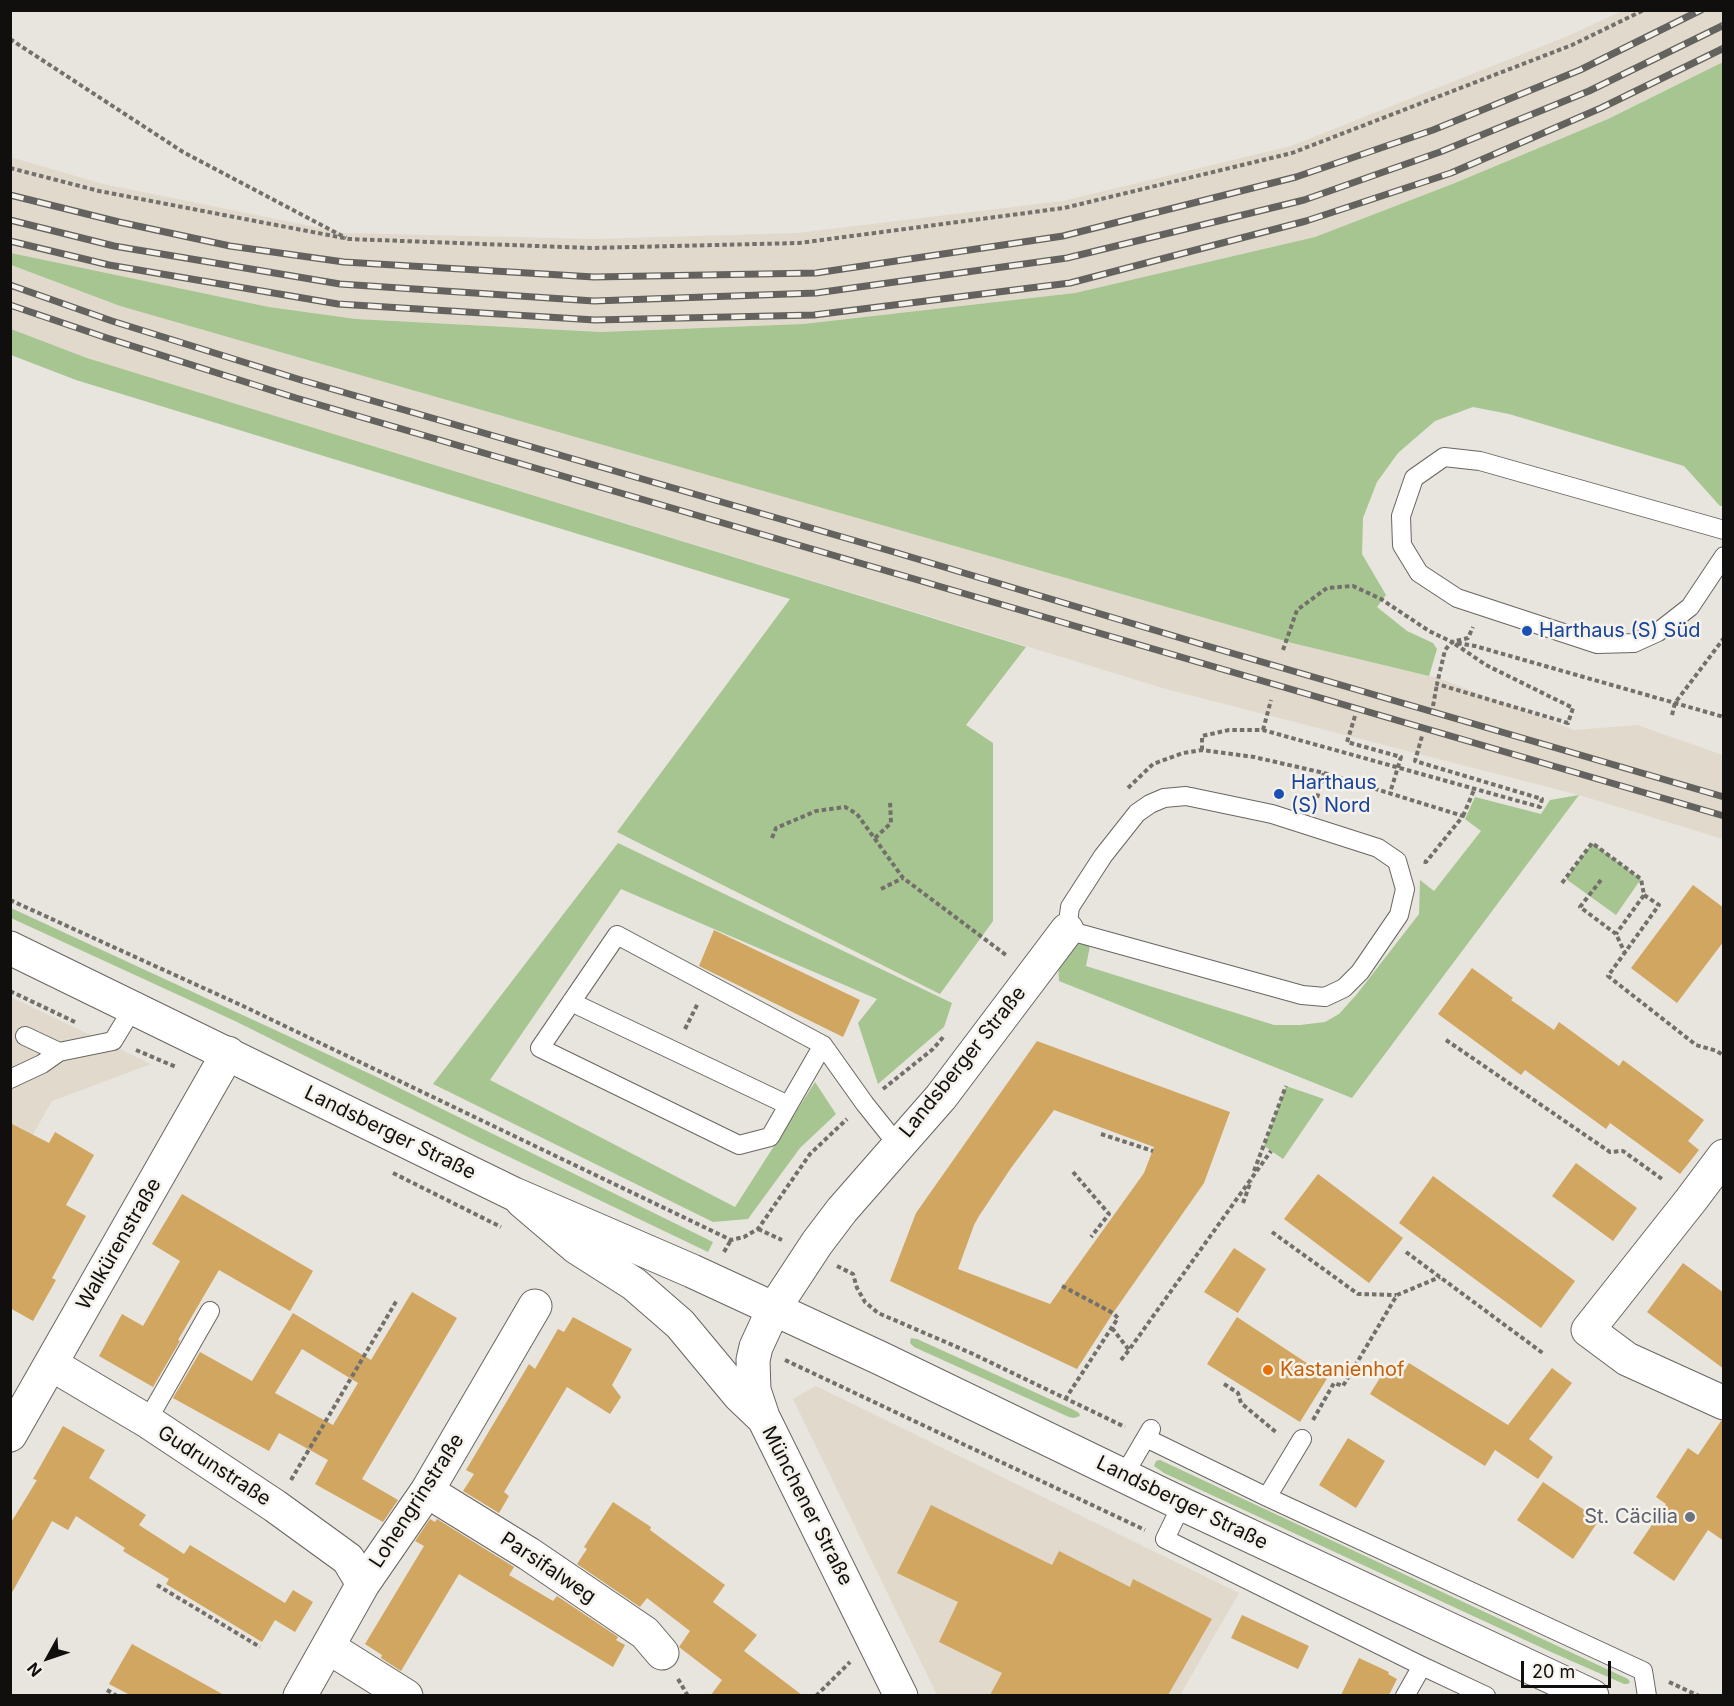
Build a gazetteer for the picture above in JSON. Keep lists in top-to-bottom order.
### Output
{
  "streets": {
    "street": [
      "Landsberger Straße",
      "Walkürenstraße",
      "Gudrunstraße",
      "Lohengrinstraße",
      "Münchener Straße",
      "Parsifalweg"
    ]
  },
  "crossings": [
    ["Landsberger Straße", "Walkürenstraße"],
    ["Landsberger Straße", "Münchener Straße"],
    ["Walkürenstraße", "Gudrunstraße"],
    ["Gudrunstraße", "Lohengrinstraße"],
    ["Lohengrinstraße", "Parsifalweg"]
  ],
  "places": [
    "Harthaus (S) Süd",
    "Harthaus (S) Nord",
    "Kastanienhof",
    "St. Cäcilia"
  ],
  "scale_bar": "20 m",
  "north": "bottom left"
}
